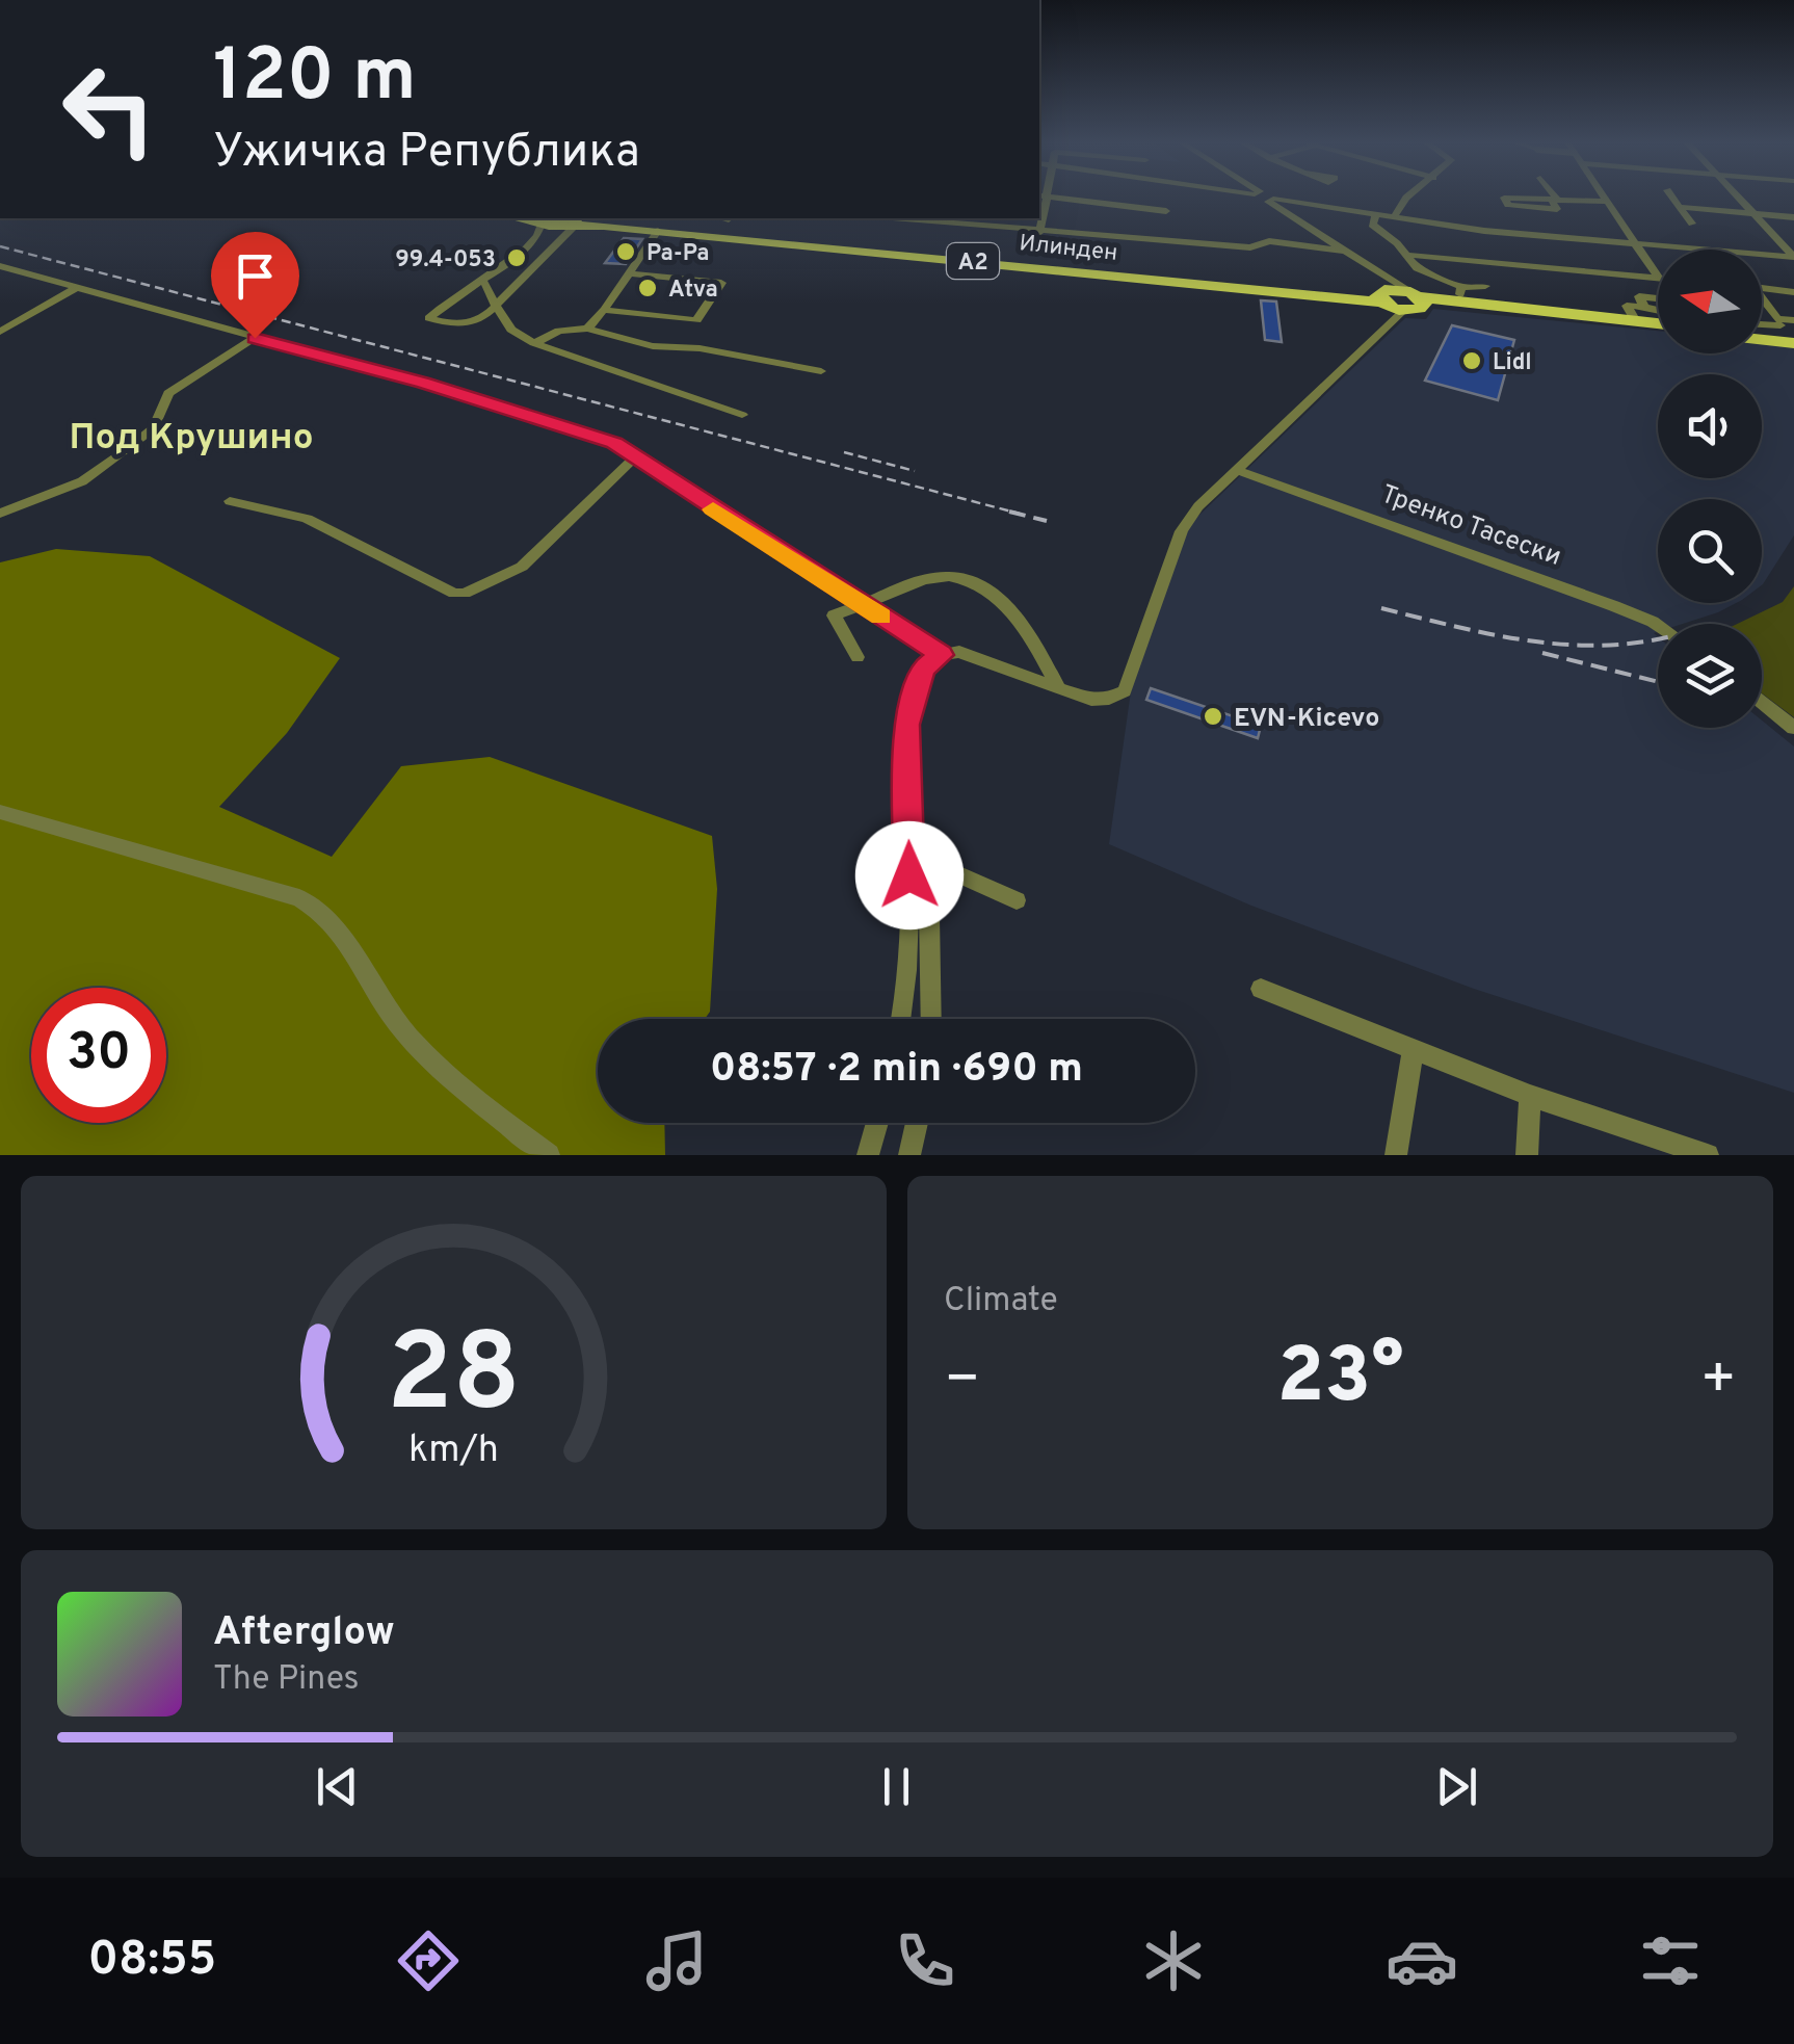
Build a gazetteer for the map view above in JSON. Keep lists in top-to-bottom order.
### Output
{
  "streets": {
    "main road": ["Илинден", "A2"],
    "street": ["Тренко Тасески"]
  },
  "districts": ["Под Крушино"],
  "places": [
    "Ра-Ра",
    "99.4-053",
    "Atva",
    "Lidl",
    "EVN-Kicevo"
  ],
  "north": "left",
  "page": {
    "turn": ["120 m", "Ужичка Република"],
    "limit": "30",
    "trip": "08:57 · 2 min · 690 m",
    "tile": "Climate",
    "heat": ["−", "23°", "+"],
    "song": ["Afterglow", "The Pines"],
    "tabs": "08:55",
    "gauge": ["28", "km/h"]
  }
}
